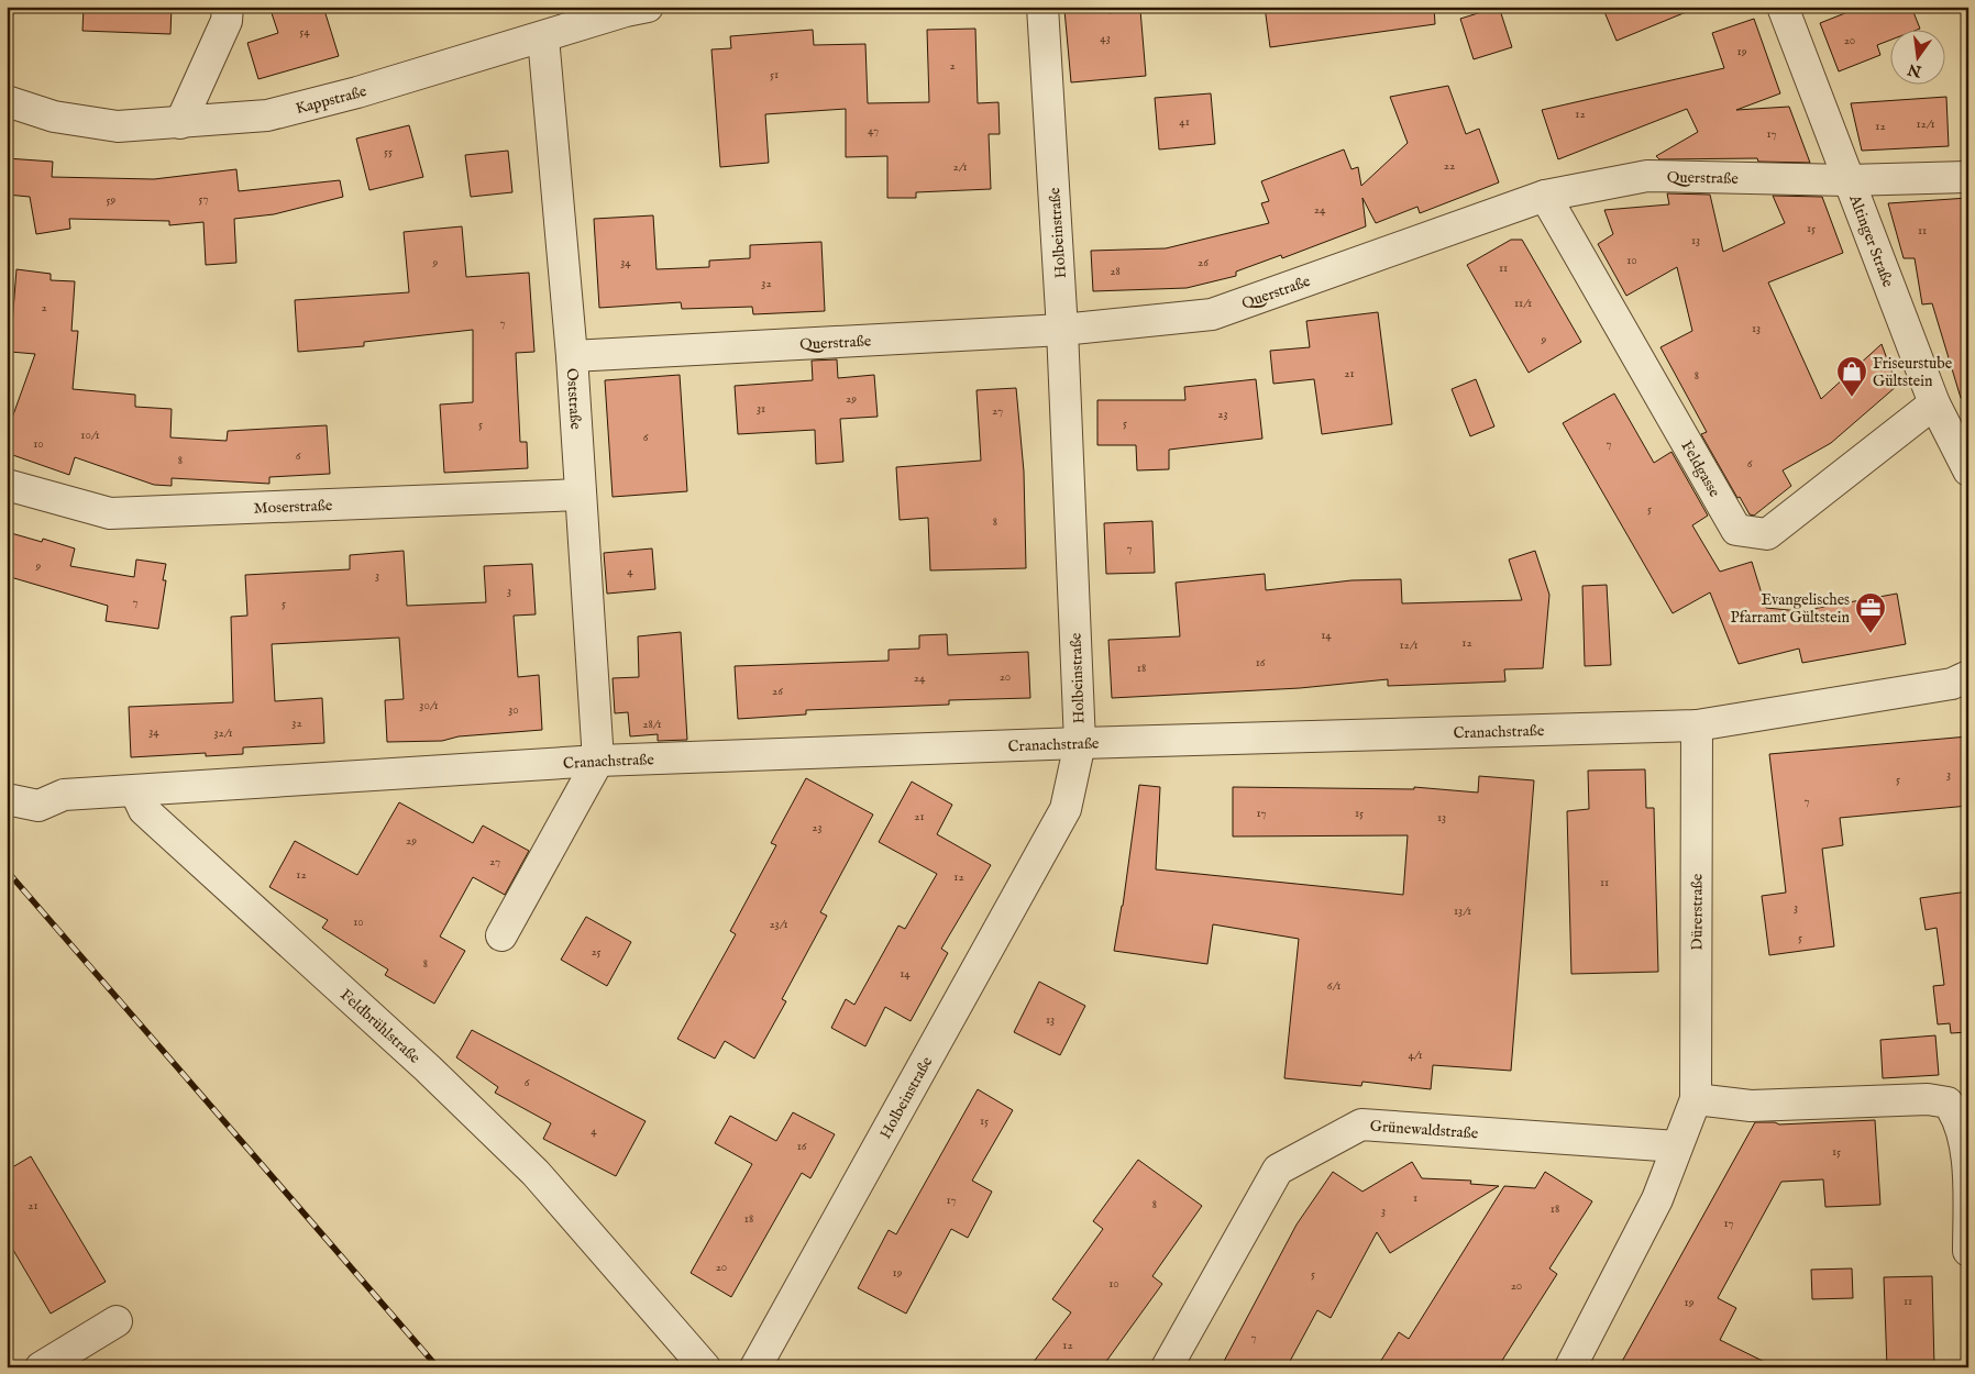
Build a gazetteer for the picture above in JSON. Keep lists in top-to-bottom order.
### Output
{
  "streets": {
    "street": [
      "Kappstraße",
      "Querstraße",
      "Holbeinstraße",
      "Altinger Straße",
      "Oststraße",
      "Feldgasse",
      "Moserstraße",
      "Cranachstraße",
      "Dürerstraße",
      "Feldbrühlstraße",
      "Grünewaldstraße"
    ]
  },
  "crossings": [
    ["Kappstraße", "Oststraße"],
    ["Querstraße", "Holbeinstraße"],
    ["Querstraße", "Altinger Straße"],
    ["Querstraße", "Oststraße"],
    ["Querstraße", "Feldgasse"],
    ["Holbeinstraße", "Cranachstraße"],
    ["Altinger Straße", "Feldgasse"],
    ["Oststraße", "Moserstraße"],
    ["Oststraße", "Cranachstraße"],
    ["Cranachstraße", "Dürerstraße"],
    ["Cranachstraße", "Feldbrühlstraße"],
    ["Dürerstraße", "Grünewaldstraße"]
  ],
  "places": {
    "shop": ["Friseurstube Gültstein"],
    "office": ["Evangelisches Pfarramt Gültstein"]
  },
  "house_numbers": [
    "54",
    "43",
    "20",
    "19",
    "2",
    "51",
    "12",
    "41",
    "12/1",
    "12",
    "47",
    "17",
    "55",
    "22",
    "2/1",
    "57",
    "59",
    "24",
    "15",
    "11",
    "13",
    "10",
    "9",
    "34",
    "26",
    "11",
    "28",
    "32",
    "11/1",
    "2",
    "7",
    "13",
    "9",
    "21",
    "8",
    "29",
    "31",
    "27",
    "23",
    "5",
    "5",
    "10/1",
    "6",
    "10",
    "7",
    "6",
    "8",
    "6",
    "5",
    "8",
    "7",
    "9",
    "4",
    "3",
    "3",
    "7",
    "5",
    "14",
    "12",
    "12/1",
    "16",
    "18",
    "20",
    "24",
    "26",
    "30/1",
    "30",
    "32",
    "28/1",
    "34",
    "32/1",
    "3",
    "5",
    "7",
    "17",
    "15",
    "21",
    "13",
    "23",
    "29",
    "27",
    "12",
    "12",
    "11",
    "3",
    "13/1",
    "10",
    "23/1",
    "5",
    "25",
    "8",
    "14",
    "6/1",
    "13",
    "4/1",
    "6",
    "15",
    "4",
    "16",
    "15",
    "1",
    "17",
    "8",
    "21",
    "18",
    "3",
    "18",
    "17",
    "20",
    "19",
    "5",
    "10",
    "20",
    "11",
    "19",
    "7",
    "12"
  ],
  "north": "bottom"
}
